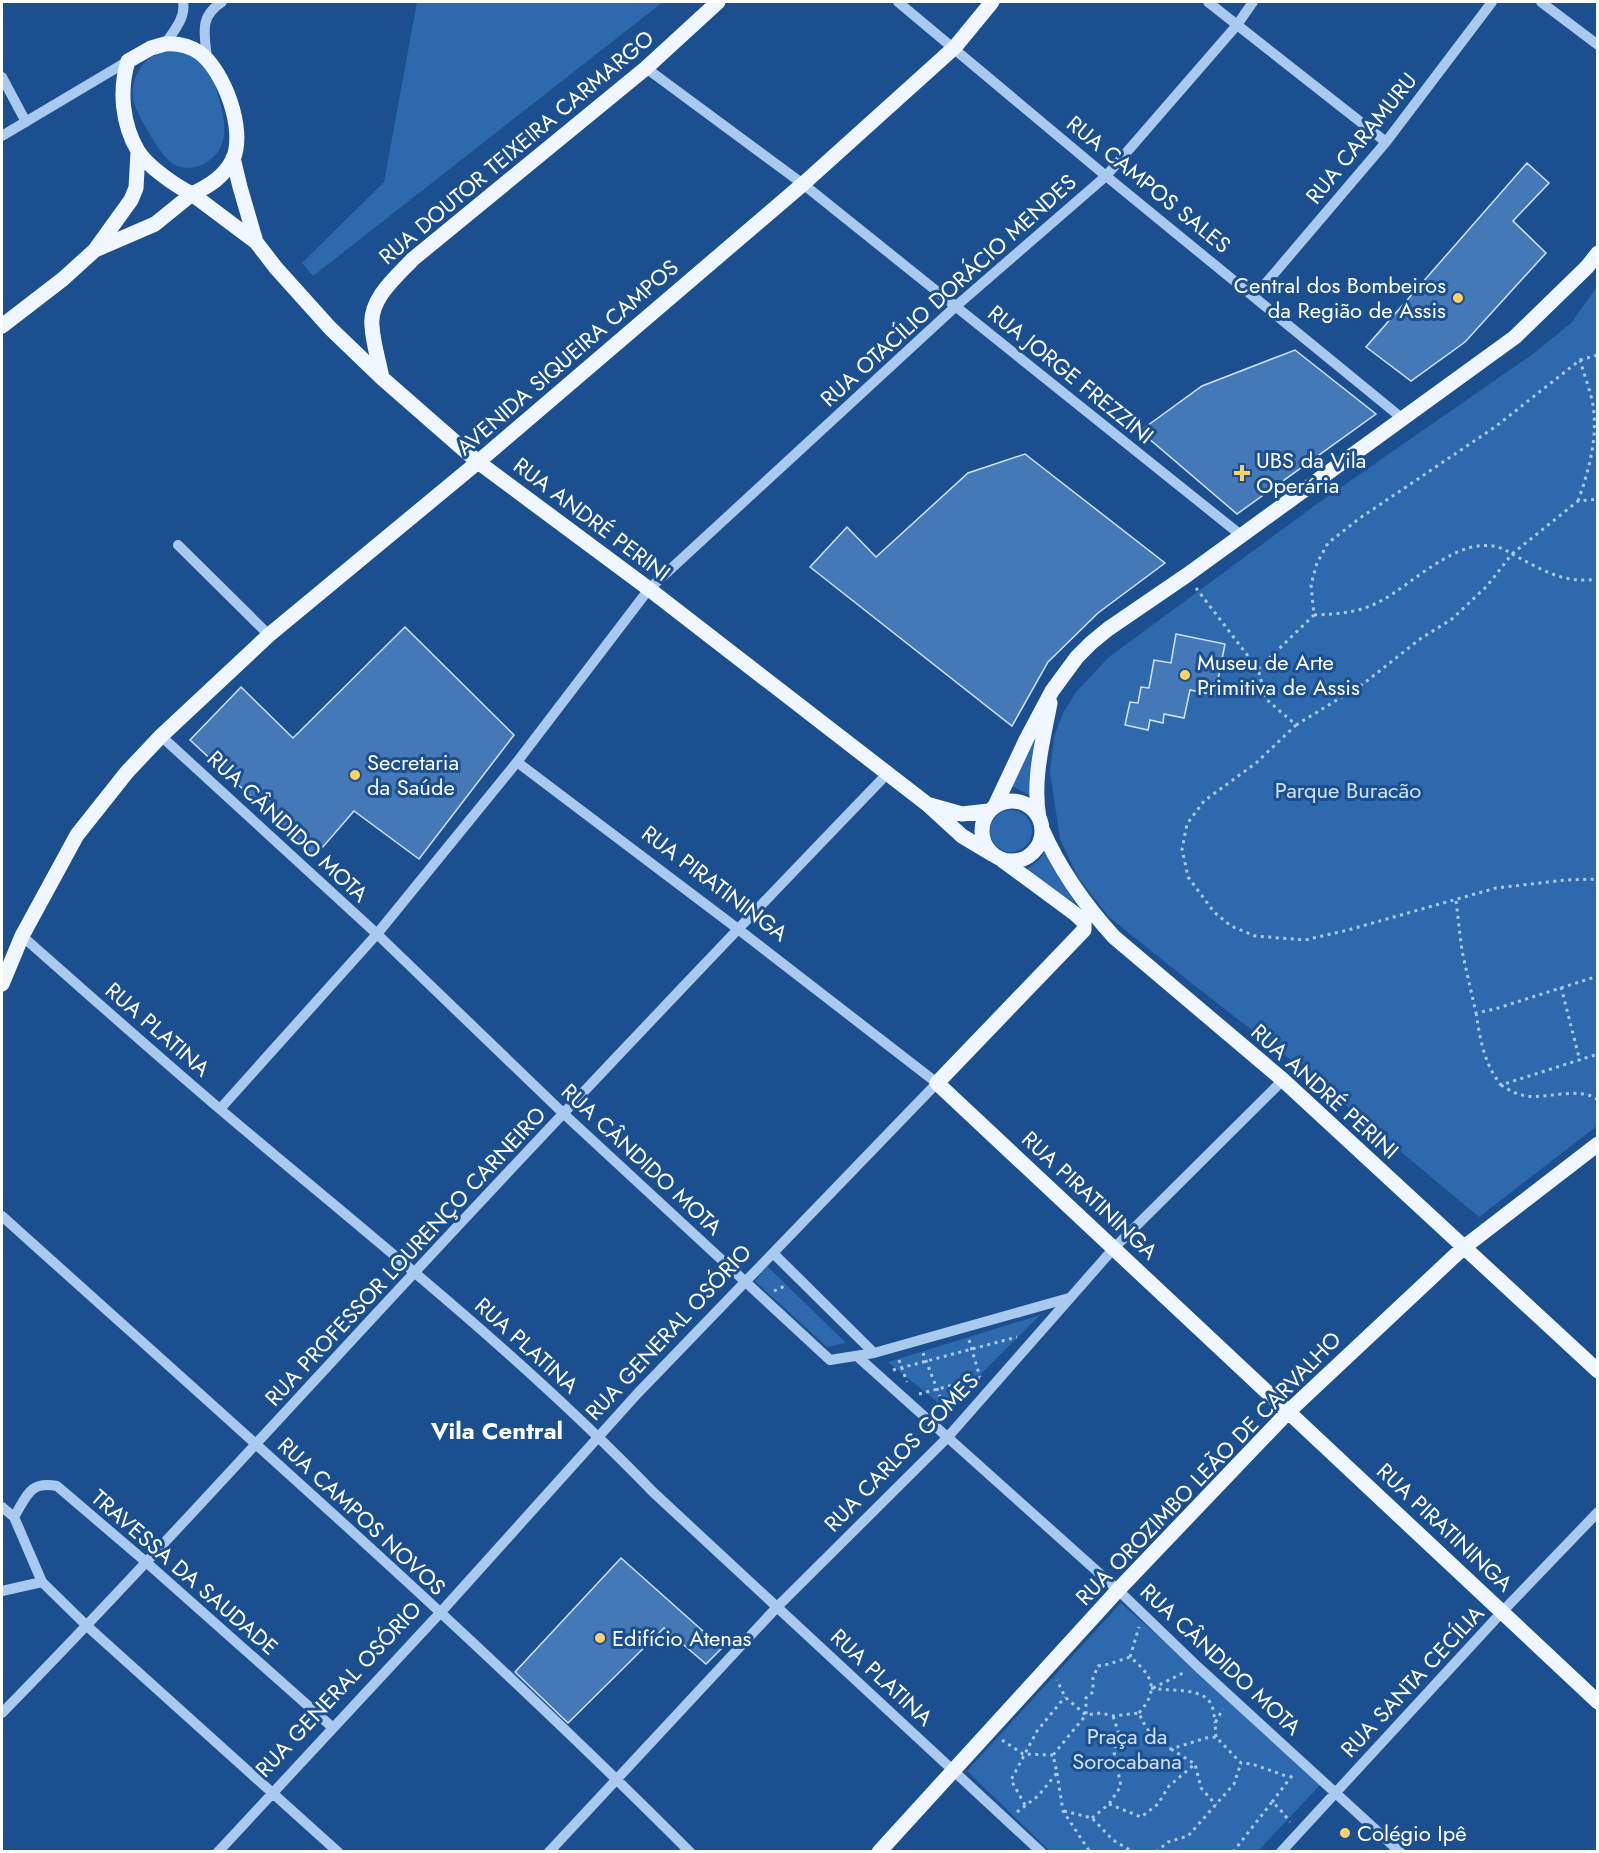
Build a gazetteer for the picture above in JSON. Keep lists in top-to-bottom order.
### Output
{
  "streets": {
    "main road": [
      "RUA DOUTOR TEIXEIRA CARMARGO",
      "AVENIDA SIQUEIRA CAMPOS",
      "RUA ANDRÉ PERINI",
      "RUA PIRATININGA",
      "RUA GENERAL OSÓRIO",
      "RUA OROZIMBO LEÃO DE CARVALHO"
    ],
    "street": [
      "RUA CARAMURU",
      "RUA CAMPOS SALES",
      "RUA OTACÍLIO DORÁCIO MENDES",
      "RUA JORGE FREZZINI",
      "RUA CÂNDIDO MOTA",
      "RUA PLATINA",
      "RUA PROFESSOR LOURENÇO CARNEIRO",
      "RUA CARLOS GOMES",
      "RUA CAMPOS NOVOS",
      "TRAVESSA DA SAUDADE",
      "RUA SANTA CECÍLIA"
    ]
  },
  "crossings": [
    ["RUA CARAMURU", "RUA CAMPOS SALES"],
    ["RUA DOUTOR TEIXEIRA CARMARGO", "RUA JORGE FREZZINI"],
    ["RUA DOUTOR TEIXEIRA CARMARGO", "RUA ANDRÉ PERINI"],
    ["RUA CAMPOS SALES", "RUA OTACÍLIO DORÁCIO MENDES"],
    ["RUA CAMPOS SALES", "AVENIDA SIQUEIRA CAMPOS"],
    ["RUA OTACÍLIO DORÁCIO MENDES", "RUA JORGE FREZZINI"],
    ["RUA OTACÍLIO DORÁCIO MENDES", "RUA ANDRÉ PERINI"],
    ["RUA OTACÍLIO DORÁCIO MENDES", "RUA CÂNDIDO MOTA"],
    ["RUA OTACÍLIO DORÁCIO MENDES", "RUA PIRATININGA"],
    ["RUA OTACÍLIO DORÁCIO MENDES", "RUA PLATINA"],
    ["AVENIDA SIQUEIRA CAMPOS", "RUA JORGE FREZZINI"],
    ["AVENIDA SIQUEIRA CAMPOS", "RUA ANDRÉ PERINI"],
    ["AVENIDA SIQUEIRA CAMPOS", "RUA CÂNDIDO MOTA"],
    ["AVENIDA SIQUEIRA CAMPOS", "RUA PLATINA"],
    ["RUA ANDRÉ PERINI", "RUA PROFESSOR LOURENÇO CARNEIRO"],
    ["RUA ANDRÉ PERINI", "RUA GENERAL OSÓRIO"],
    ["RUA ANDRÉ PERINI", "RUA CARLOS GOMES"],
    ["RUA ANDRÉ PERINI", "RUA OROZIMBO LEÃO DE CARVALHO"],
    ["RUA CÂNDIDO MOTA", "RUA PROFESSOR LOURENÇO CARNEIRO"],
    ["RUA CÂNDIDO MOTA", "RUA GENERAL OSÓRIO"],
    ["RUA CÂNDIDO MOTA", "RUA CARLOS GOMES"],
    ["RUA CÂNDIDO MOTA", "RUA OROZIMBO LEÃO DE CARVALHO"],
    ["RUA CÂNDIDO MOTA", "RUA SANTA CECÍLIA"],
    ["RUA PIRATININGA", "RUA PROFESSOR LOURENÇO CARNEIRO"],
    ["RUA PIRATININGA", "RUA GENERAL OSÓRIO"],
    ["RUA PIRATININGA", "RUA CARLOS GOMES"],
    ["RUA PIRATININGA", "RUA OROZIMBO LEÃO DE CARVALHO"],
    ["RUA PIRATININGA", "RUA SANTA CECÍLIA"],
    ["RUA PLATINA", "RUA PROFESSOR LOURENÇO CARNEIRO"],
    ["RUA PLATINA", "RUA GENERAL OSÓRIO"],
    ["RUA PLATINA", "RUA CARLOS GOMES"],
    ["RUA PLATINA", "RUA OROZIMBO LEÃO DE CARVALHO"],
    ["RUA PROFESSOR LOURENÇO CARNEIRO", "RUA CAMPOS NOVOS"],
    ["RUA PROFESSOR LOURENÇO CARNEIRO", "TRAVESSA DA SAUDADE"],
    ["RUA GENERAL OSÓRIO", "RUA CAMPOS NOVOS"],
    ["RUA GENERAL OSÓRIO", "TRAVESSA DA SAUDADE"],
    ["RUA CARLOS GOMES", "RUA CAMPOS NOVOS"]
  ],
  "districts": ["Vila Central"],
  "parks": ["Parque Buracão", "Praça da Sorocabana"],
  "places": {
    "other": [
      "Central dos Bombeiros da Região de Assis",
      "Museu de Arte Primitiva de Assis",
      "Secretaria da Saúde",
      "Edifício Atenas",
      "Colégio Ipê"
    ],
    "health": ["UBS da Vila Operária"]
  }
}
